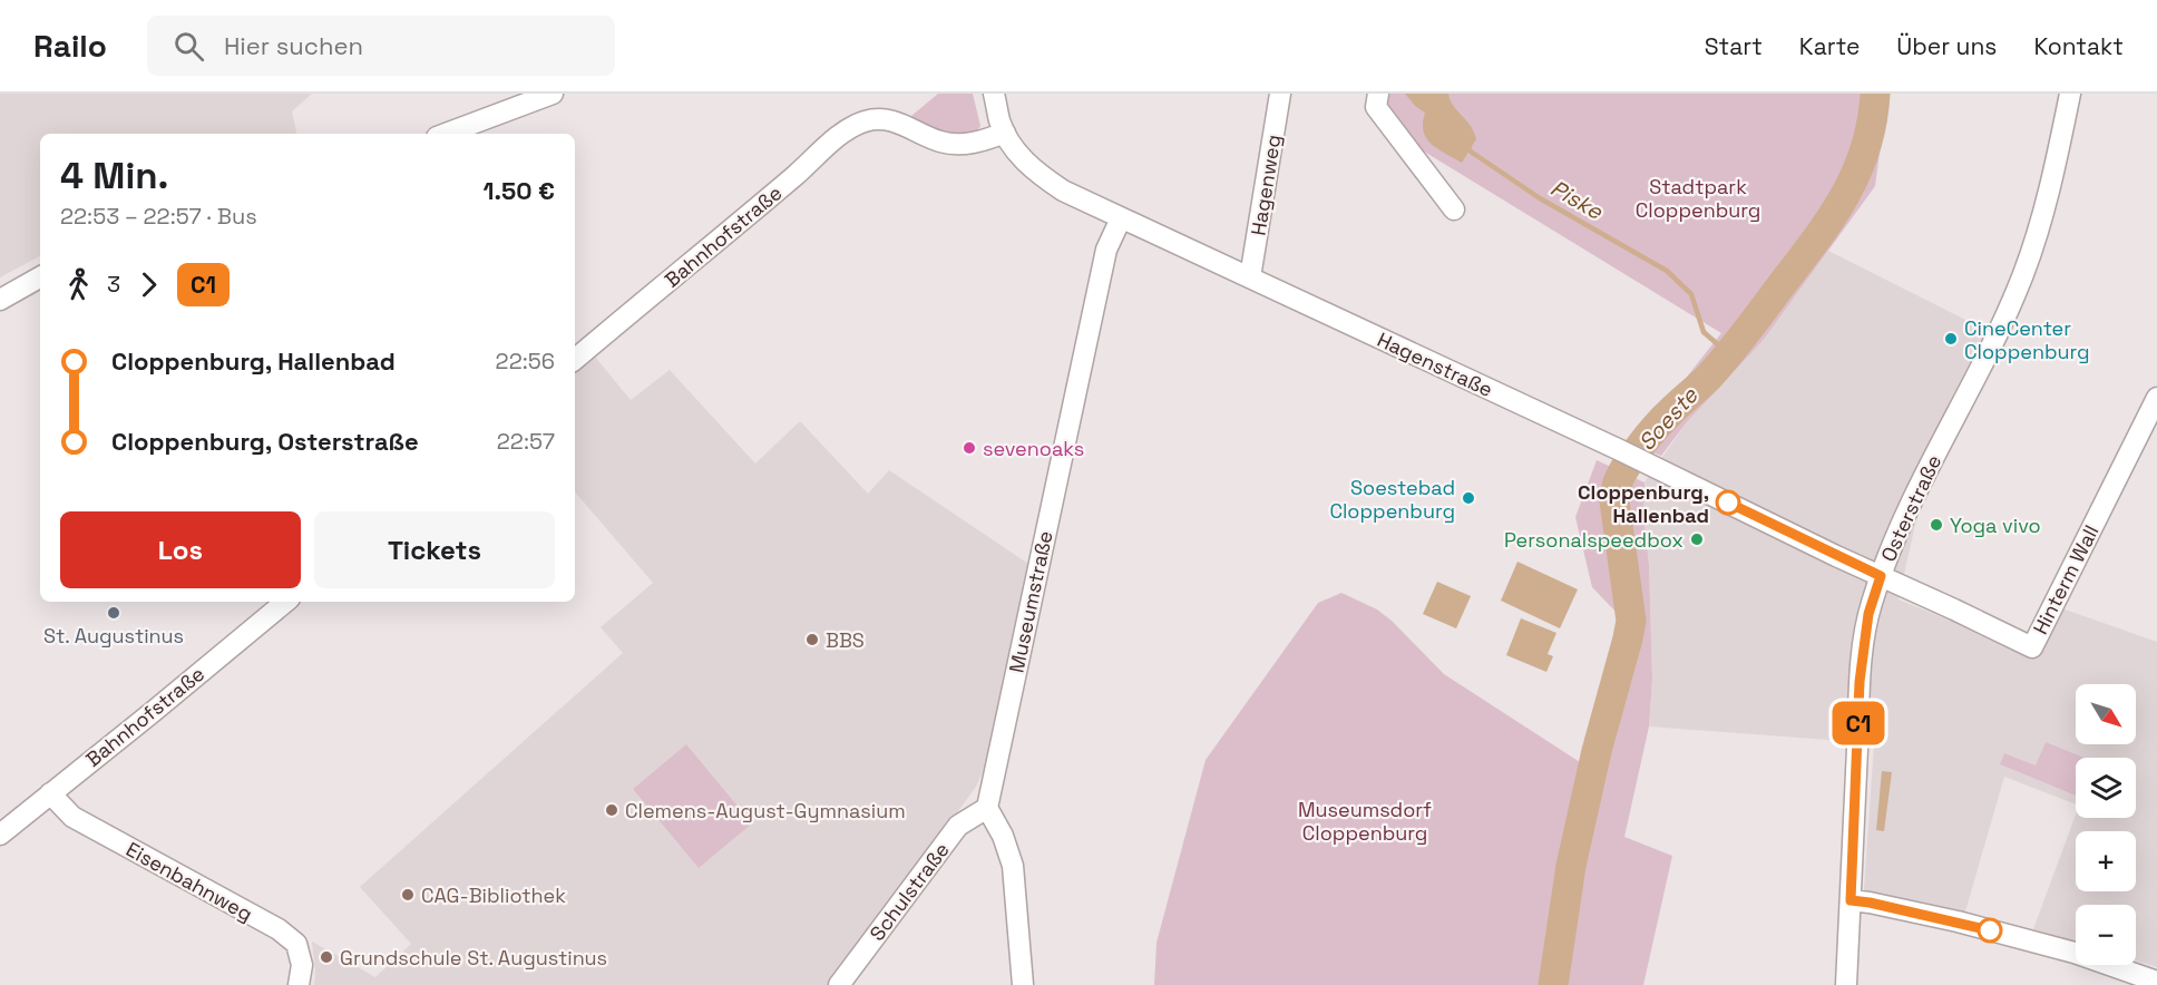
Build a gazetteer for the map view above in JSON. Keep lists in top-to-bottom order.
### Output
{
  "streets": {
    "street": [
      "Hagenweg",
      "Bahnhofstraße",
      "Hagenstraße",
      "Osterstraße",
      "Hinterm Wall",
      "Museumstraße",
      "Eisenbahnweg",
      "Schulstraße"
    ]
  },
  "crossings": [
    ["Hagenweg", "Hagenstraße"],
    ["Bahnhofstraße", "Hagenstraße"],
    ["Bahnhofstraße", "Eisenbahnweg"],
    ["Hagenstraße", "Osterstraße"],
    ["Hagenstraße", "Hinterm Wall"],
    ["Hagenstraße", "Museumstraße"],
    ["Osterstraße", "Hinterm Wall"],
    ["Museumstraße", "Schulstraße"]
  ],
  "water": ["Piske", "Soeste"],
  "parks": ["Stadtpark Cloppenburg", "Museumsdorf Cloppenburg"],
  "places": [
    "CineCenter Cloppenburg",
    "sevenoaks",
    "Soestebad Cloppenburg",
    "Cloppenburg, Hallenbad",
    "Yoga vivo",
    "Personalspeedbox",
    "St. Augustinus",
    "BBS",
    "Clemens-August-Gymnasium",
    "CAG-Bibliothek",
    "Grundschule St. Augustinus"
  ],
  "lines": ["bus line C1"],
  "north": "bottom right",
  "page": {
    "header": "Railo",
    "search": "Hier suchen",
    "nav": [
      "Start",
      "Karte",
      "Über uns",
      "Kontakt"
    ],
    "on_map": "C1",
    "heading": ["4 Min.", "22:53 – 22:57 · Bus", "1.50 €"],
    "legs": ["3", "C1"],
    "list": [
      {
        "name": "Cloppenburg, Hallenbad",
        "value": "22:56"
      },
      {
        "name": "Cloppenburg, Osterstraße",
        "value": "22:57"
      }
    ],
    "buttons": ["Los", "Tickets"],
    "map_buttons": ["+", "−"]
  }
}
